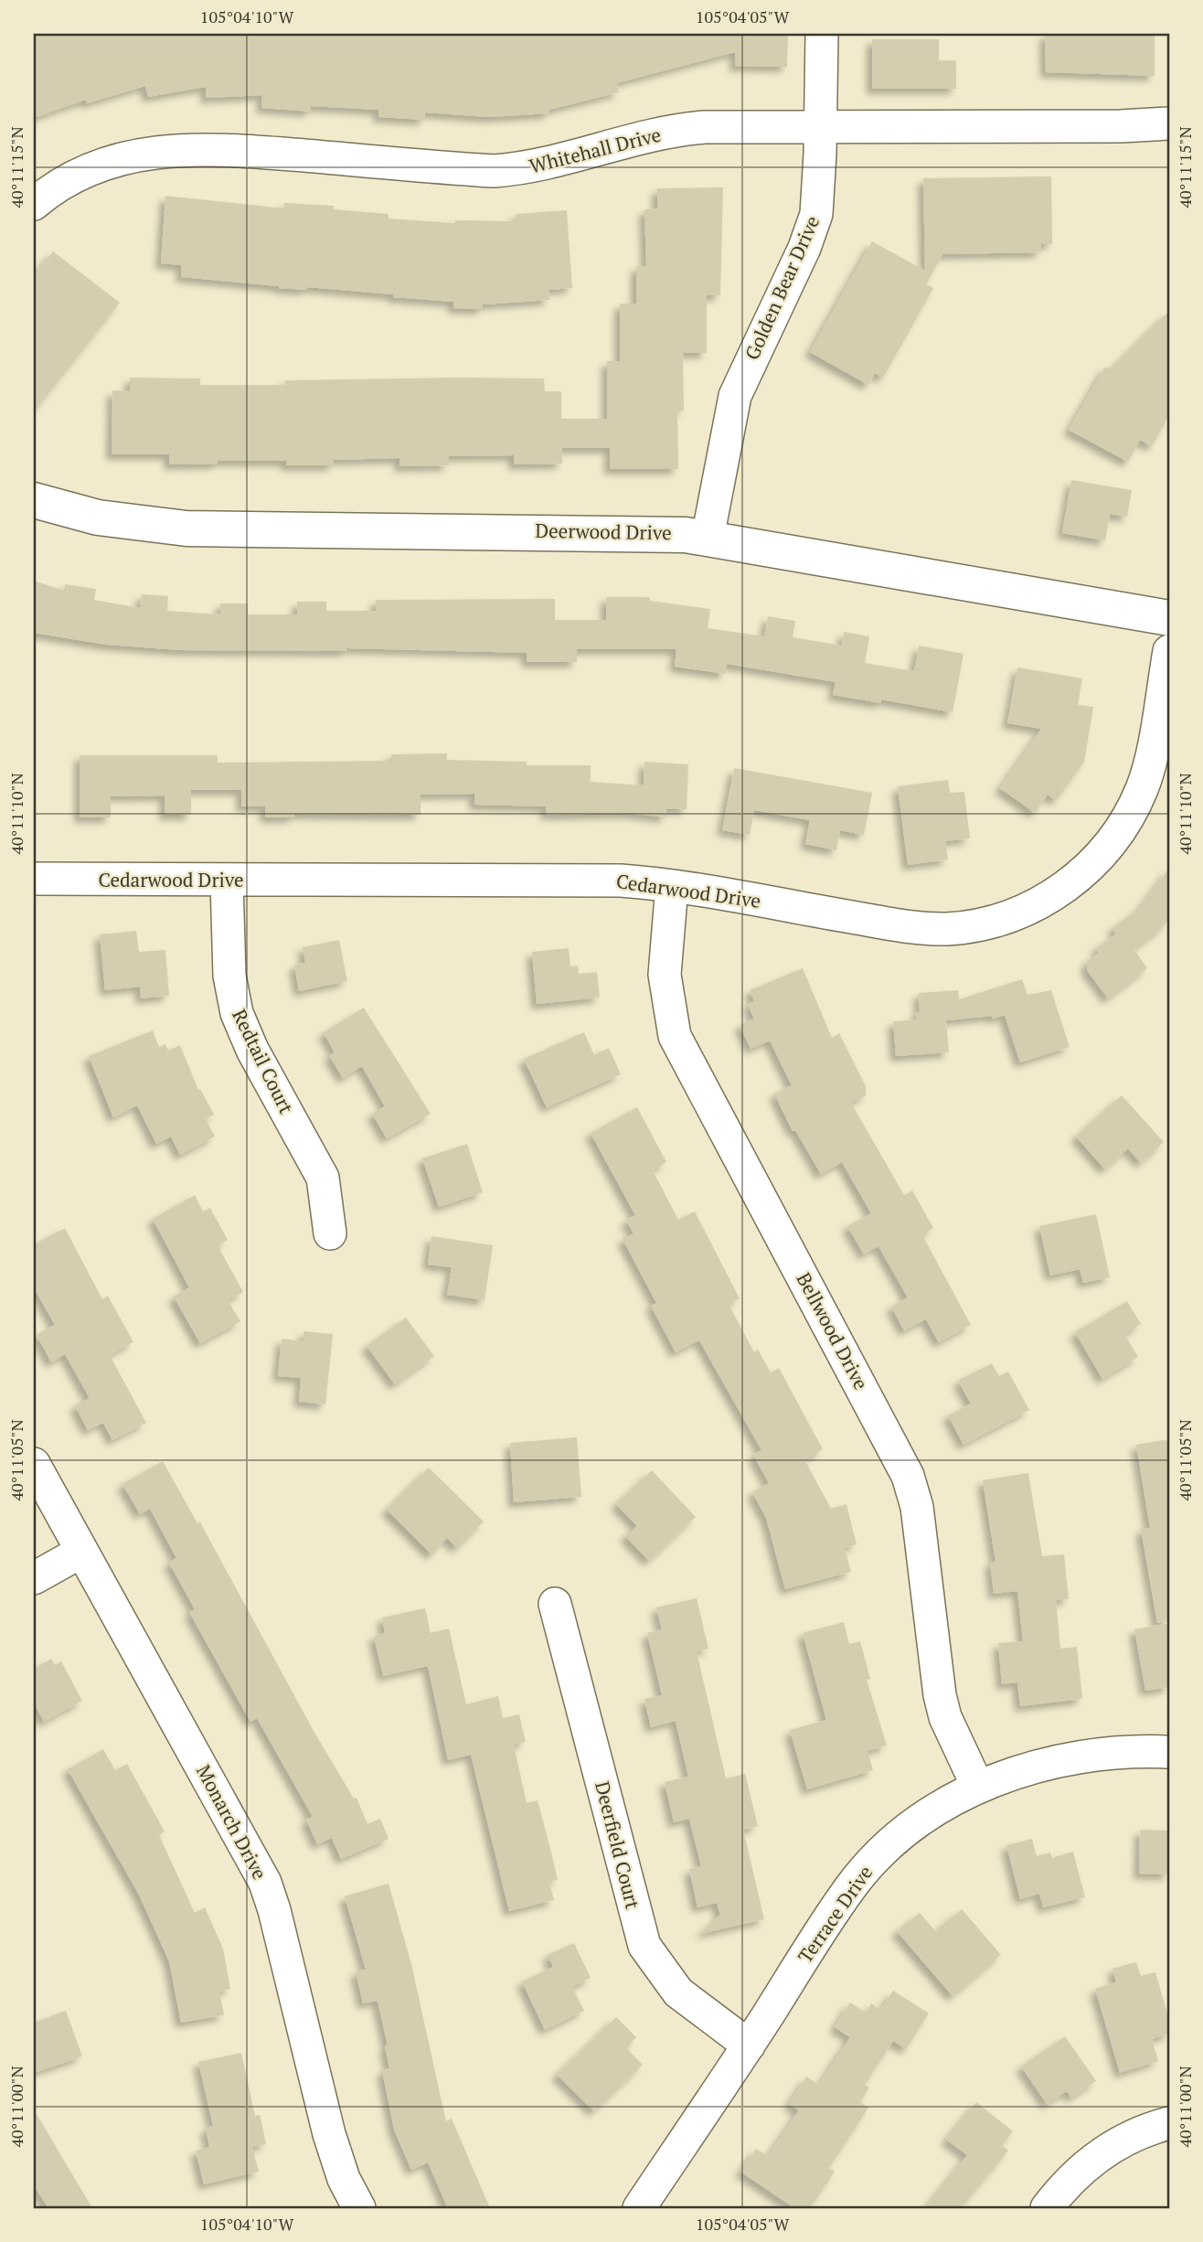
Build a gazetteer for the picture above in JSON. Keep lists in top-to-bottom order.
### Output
{
  "streets": {
    "street": [
      "Whitehall Drive",
      "Golden Bear Drive",
      "Deerwood Drive",
      "Cedarwood Drive",
      "Redtail Court",
      "Bellwood Drive",
      "Monarch Drive",
      "Deerfield Court",
      "Terrace Drive"
    ]
  },
  "crossings": [
    ["Whitehall Drive", "Golden Bear Drive"],
    ["Golden Bear Drive", "Deerwood Drive"],
    ["Cedarwood Drive", "Redtail Court"],
    ["Cedarwood Drive", "Bellwood Drive"],
    ["Bellwood Drive", "Terrace Drive"],
    ["Deerfield Court", "Terrace Drive"]
  ],
  "coordinates": [
    "105°04'10\"W",
    "105°04'05\"W",
    "40°11'15\"N",
    "40°11'10\"N",
    "40°11'05\"N",
    "40°11'00\"N"
  ]
}
